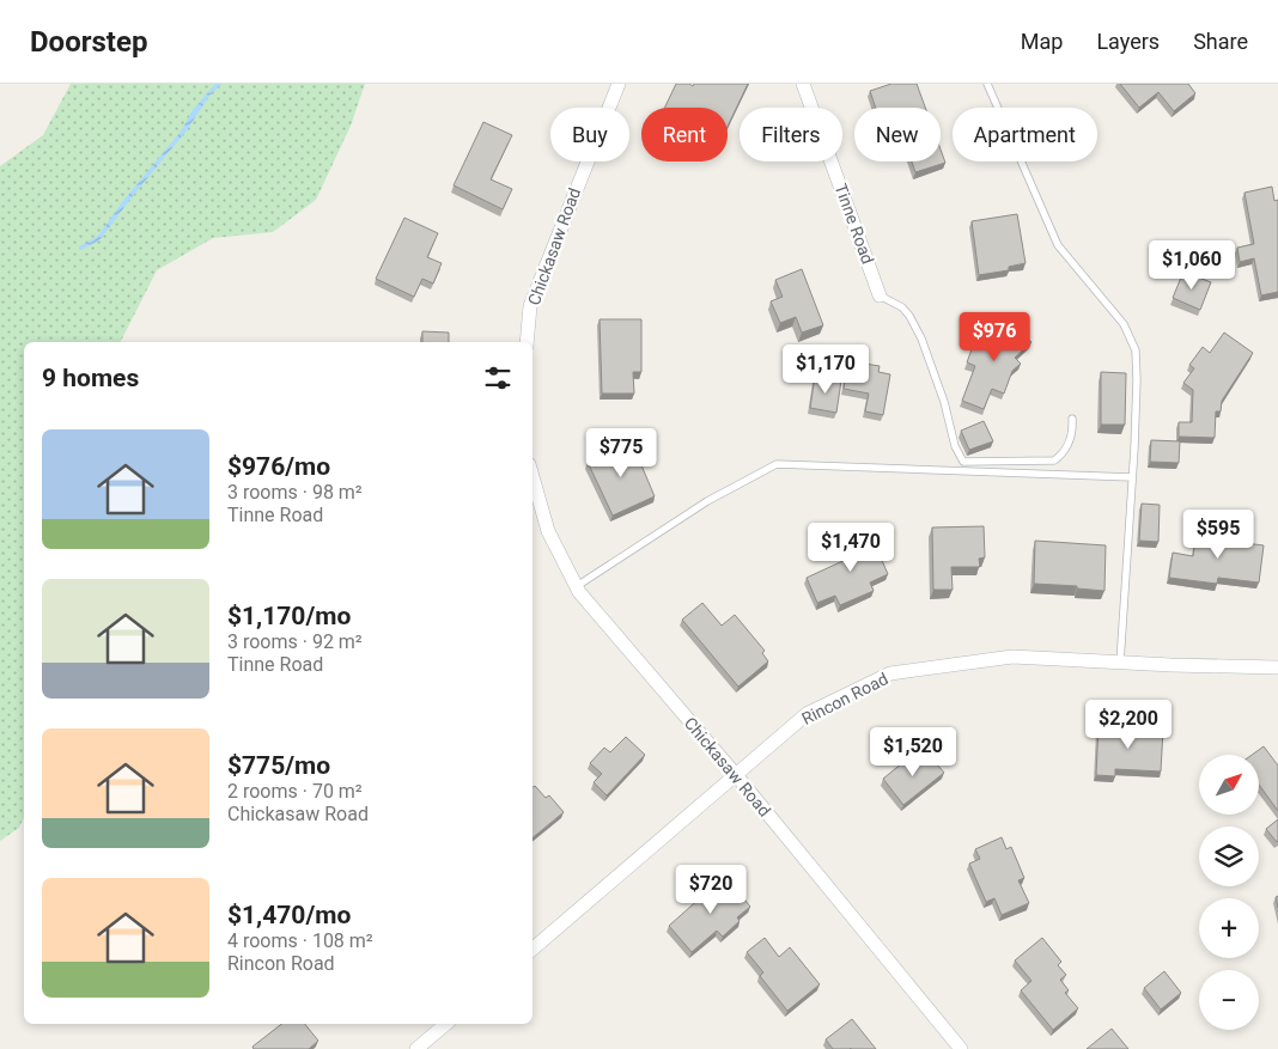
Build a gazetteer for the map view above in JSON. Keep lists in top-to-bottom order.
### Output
{
  "streets": {
    "street": ["Tinne Road", "Chickasaw Road", "Rincon Road"]
  },
  "crossings": [
    ["Chickasaw Road", "Rincon Road"]
  ],
  "north": "top right",
  "page": {
    "header": "Doorstep",
    "nav": ["Map", "Layers", "Share"],
    "chip": [
      "Buy",
      "Rent",
      "Filters",
      "New",
      "Apartment"
    ],
    "price": [
      "$1,060",
      "$976",
      "$1,170",
      "$775",
      "$595",
      "$1,470",
      "$2,200",
      "$1,520",
      "$720"
    ],
    "heading": "9 homes",
    "list": [
      {
        "name": "$976/mo",
        "note": "3 rooms · 98 m² · Tinne Road"
      },
      {
        "name": "$1,170/mo",
        "note": "3 rooms · 92 m² · Tinne Road"
      },
      {
        "name": "$775/mo",
        "note": "2 rooms · 70 m² · Chickasaw Road"
      },
      {
        "name": "$1,470/mo",
        "note": "4 rooms · 108 m² · Rincon Road"
      }
    ],
    "map_buttons": ["+", "−"]
  }
}
